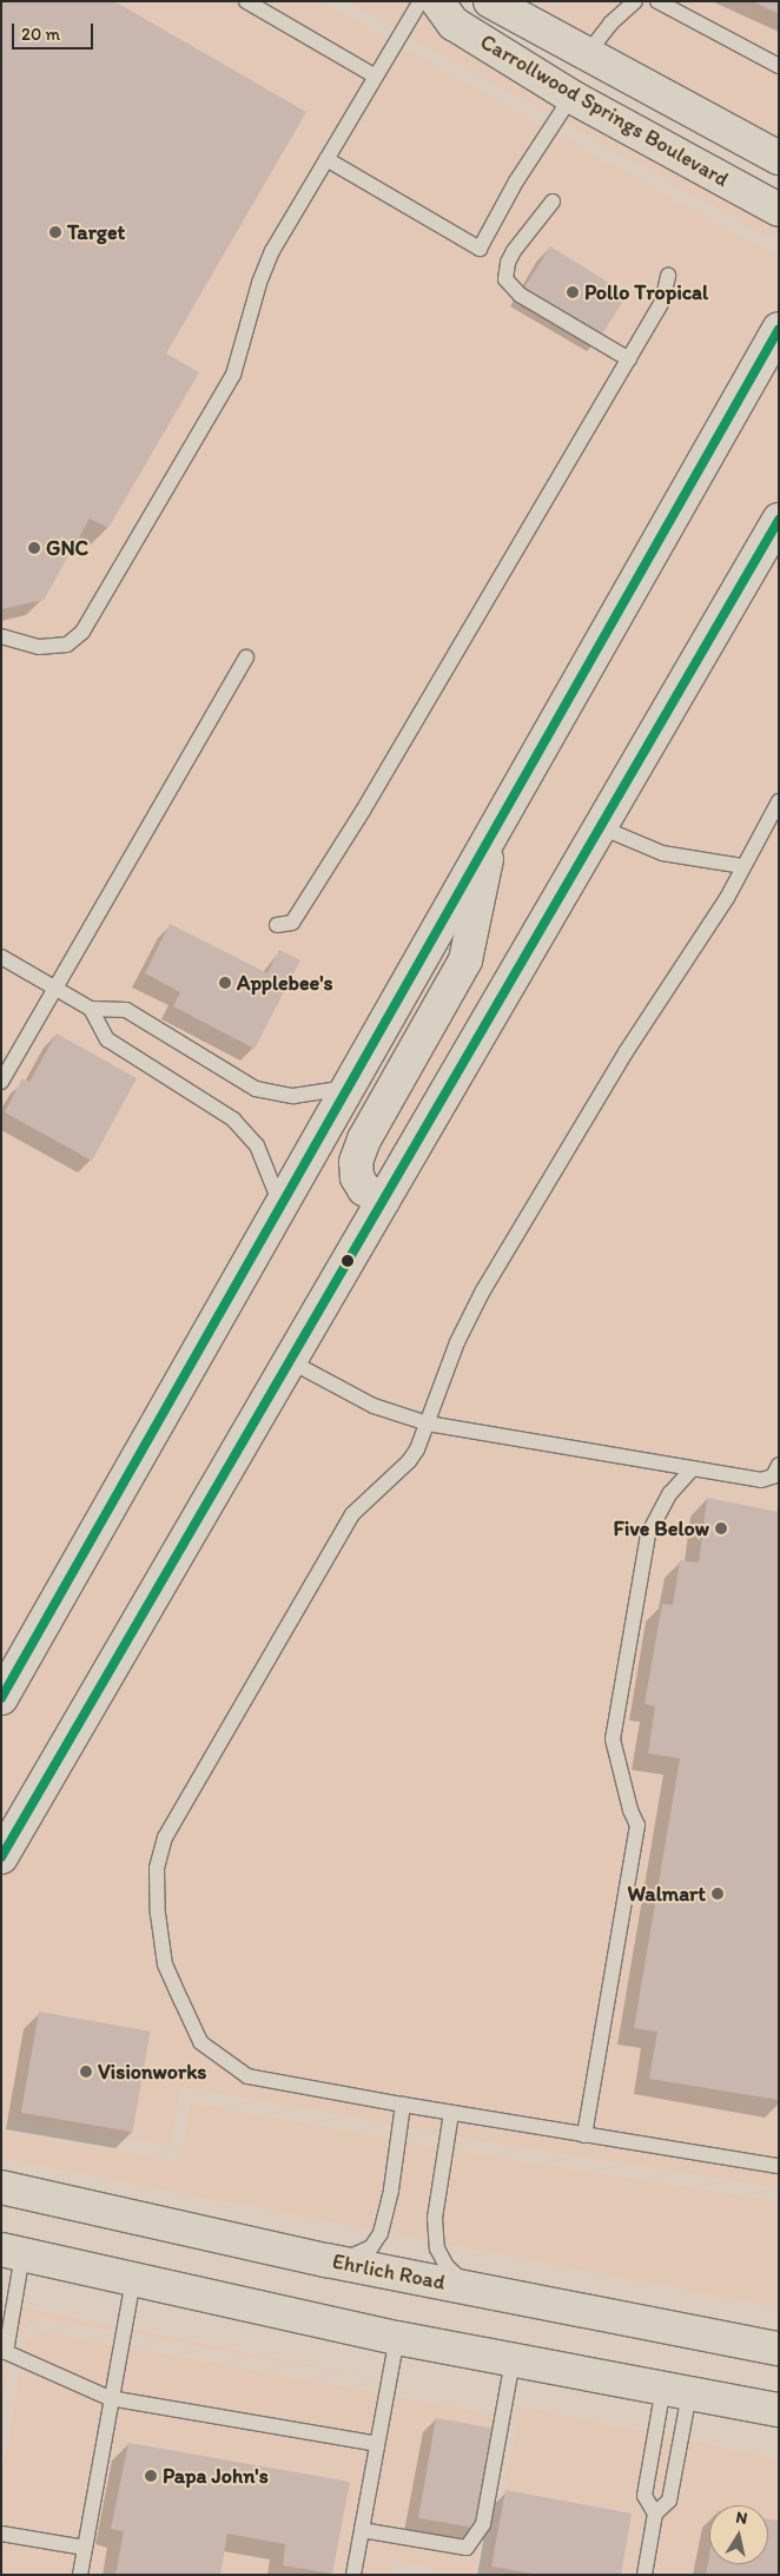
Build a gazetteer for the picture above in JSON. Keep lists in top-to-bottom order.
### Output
{
  "streets": {
    "main road": ["Carrollwood Springs Boulevard", "Ehrlich Road"]
  },
  "places": [
    "Target",
    "Pollo Tropical",
    "GNC",
    "Applebee's",
    "Five Below",
    "Walmart",
    "Visionworks",
    "Papa John's"
  ],
  "scale_bar": "20 m",
  "north": "top"
}
